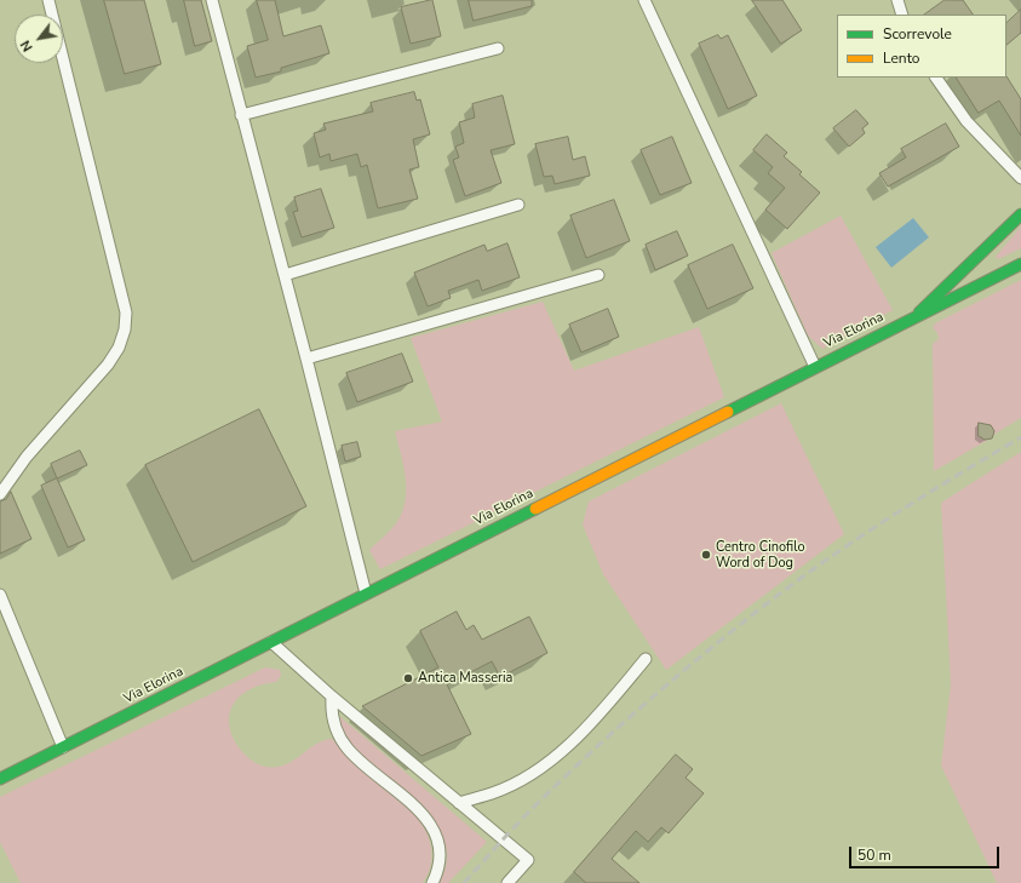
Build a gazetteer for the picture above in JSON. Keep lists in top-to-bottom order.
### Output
{
  "streets": {
    "main road": ["Via Elorina"]
  },
  "places": ["Centro Cinofilo Word of Dog", "Antica Masseria"],
  "legend": ["Scorrevole", "Lento"],
  "scale_bar": "50 m",
  "north": "bottom left"
}
